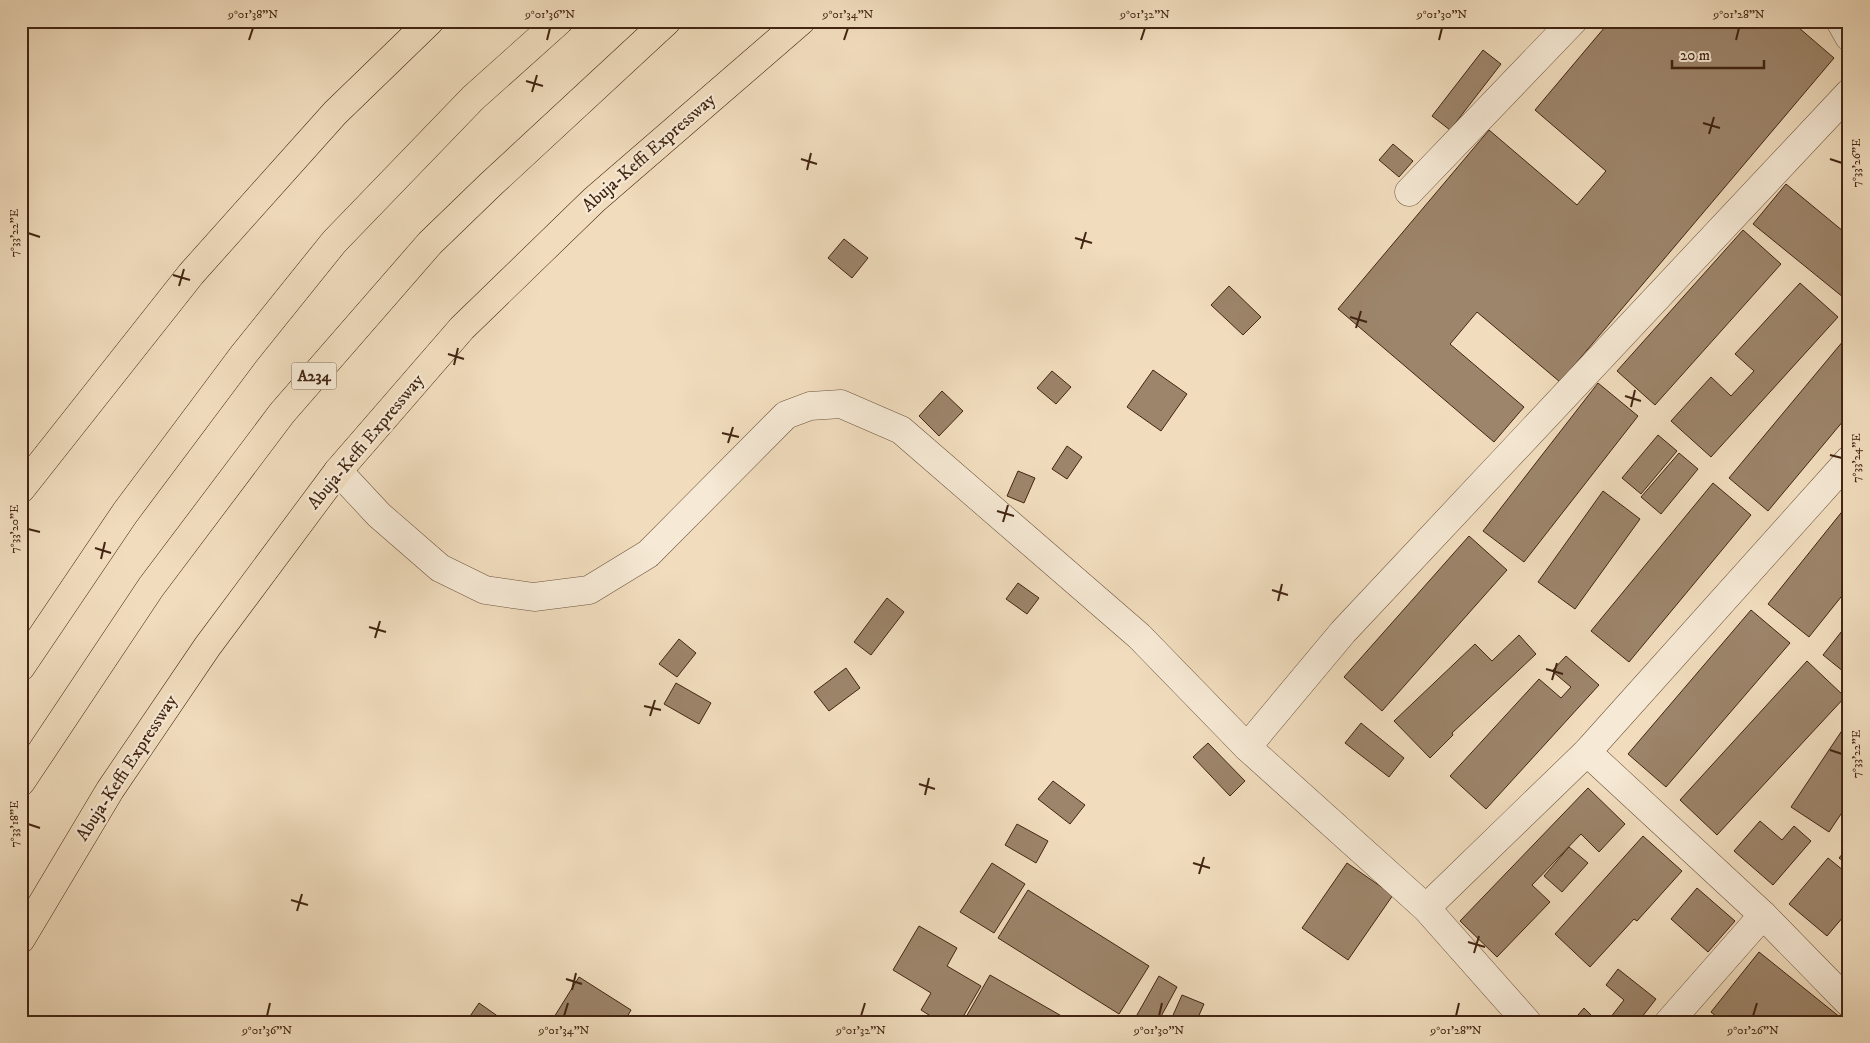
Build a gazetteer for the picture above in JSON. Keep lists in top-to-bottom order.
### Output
{
  "streets": {
    "highway": ["Abuja-Keffi Expressway", "A234"]
  },
  "scale_bar": "20 m",
  "coordinates": [
    "9°01'38\"N",
    "9°01'36\"N",
    "9°01'34\"N",
    "9°01'32\"N",
    "9°01'30\"N",
    "9°01'28\"N",
    "7°33'26\"E",
    "7°33'22\"E",
    "7°33'24\"E",
    "7°33'20\"E",
    "7°33'18\"E",
    "9°01'26\"N"
  ]
}
